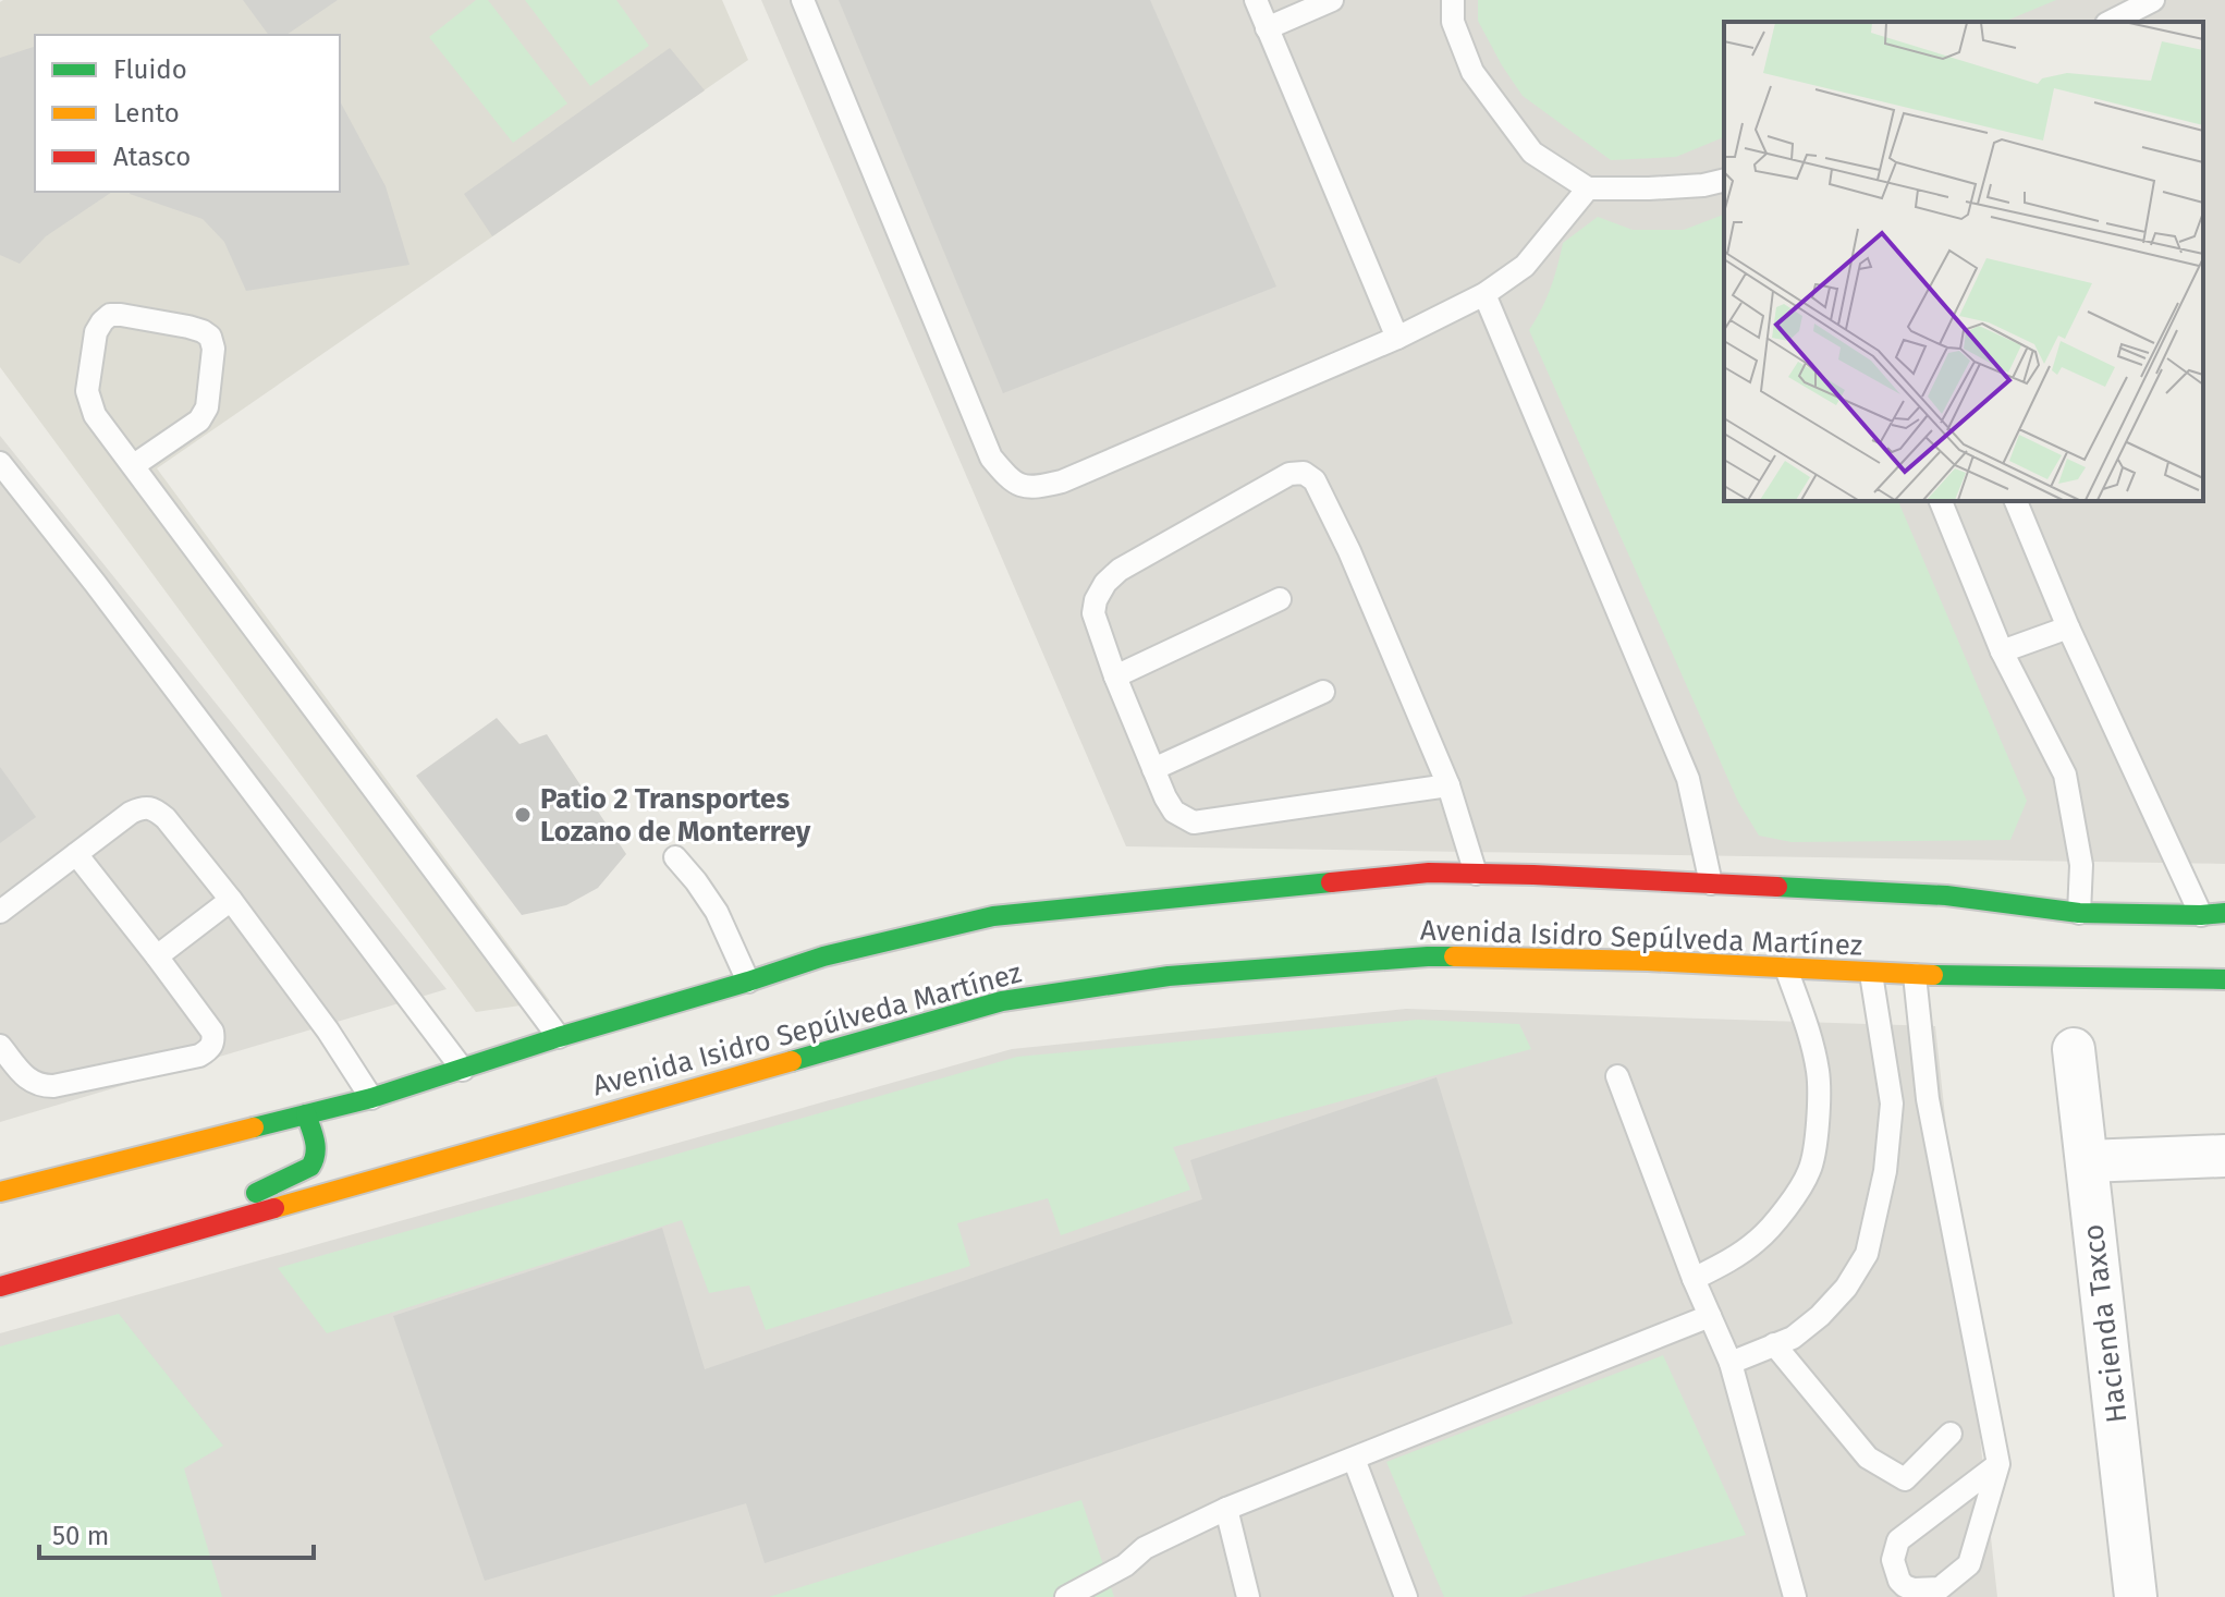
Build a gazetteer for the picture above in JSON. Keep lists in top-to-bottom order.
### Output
{
  "streets": {
    "main road": ["Avenida Isidro Sepúlveda Martínez"],
    "street": ["Hacienda Taxco"]
  },
  "places": ["Patio 2 Transportes Lozano de Monterrey"],
  "legend": ["Fluido", "Lento", "Atasco"],
  "scale_bar": "50 m"
}
